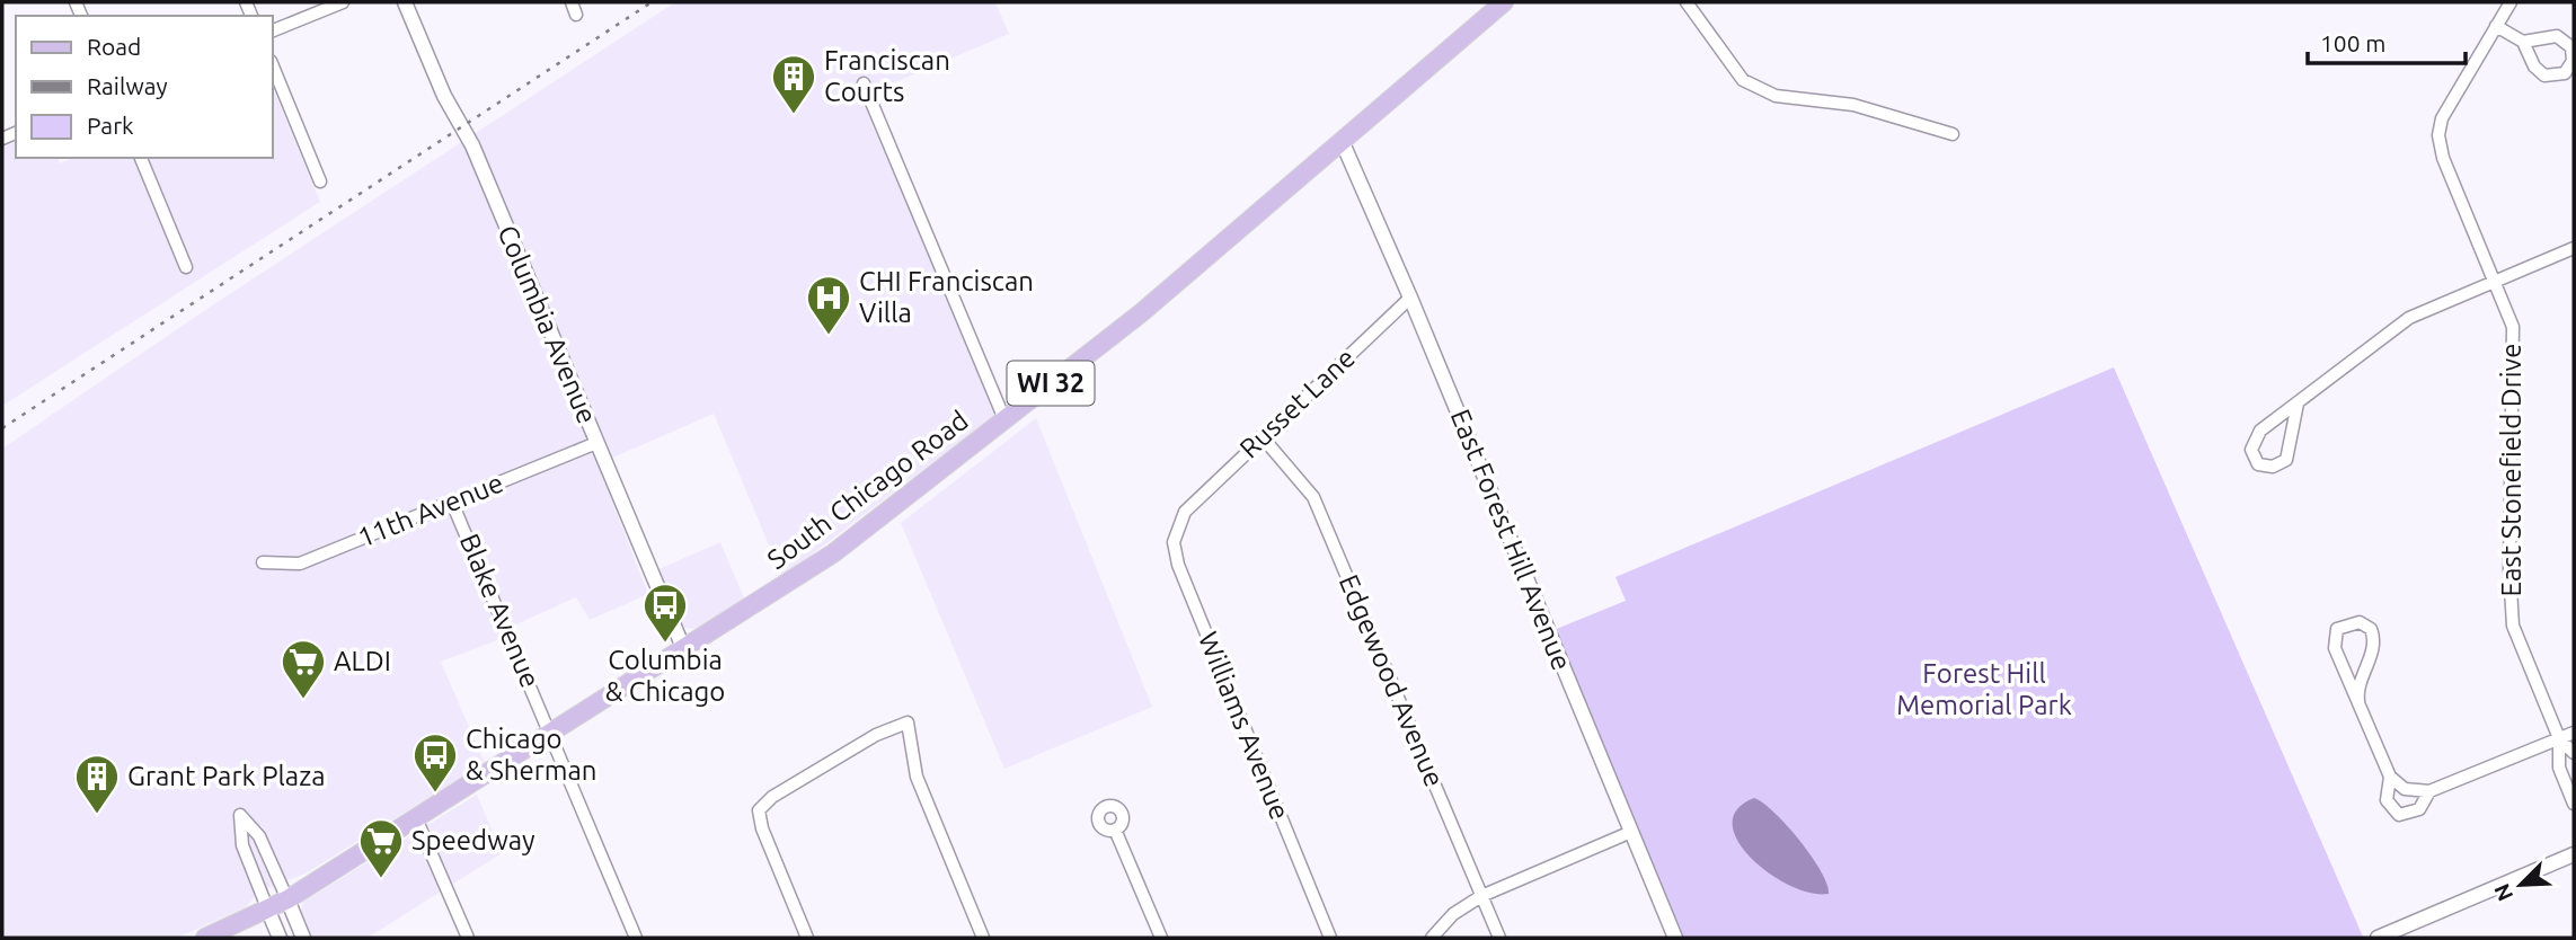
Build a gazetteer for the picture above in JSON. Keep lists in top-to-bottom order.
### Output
{
  "streets": {
    "main road": ["WI 32", "South Chicago Road"],
    "street": [
      "Columbia Avenue",
      "Russet Lane",
      "East Stonefield Drive",
      "11th Avenue",
      "East Forest Hill Avenue",
      "Blake Avenue",
      "Edgewood Avenue",
      "Williams Avenue"
    ]
  },
  "crossings": [
    ["Columbia Avenue", "South Chicago Road"],
    ["Columbia Avenue", "11th Avenue"],
    ["Russet Lane", "East Forest Hill Avenue"],
    ["Russet Lane", "Edgewood Avenue"],
    ["Russet Lane", "Williams Avenue"],
    ["South Chicago Road", "East Forest Hill Avenue"],
    ["South Chicago Road", "Blake Avenue"],
    ["11th Avenue", "Blake Avenue"]
  ],
  "parks": ["Forest Hill Memorial Park"],
  "places": {
    "building": ["Franciscan Courts", "Grant Park Plaza"],
    "hospital": ["CHI Franciscan Villa"],
    "bus stop": ["Columbia & Chicago", "Chicago & Sherman"],
    "supermarket": ["ALDI", "Speedway"]
  },
  "legend": ["Road", "Railway", "Park"],
  "scale_bar": "100 m",
  "north": "bottom left"
}
